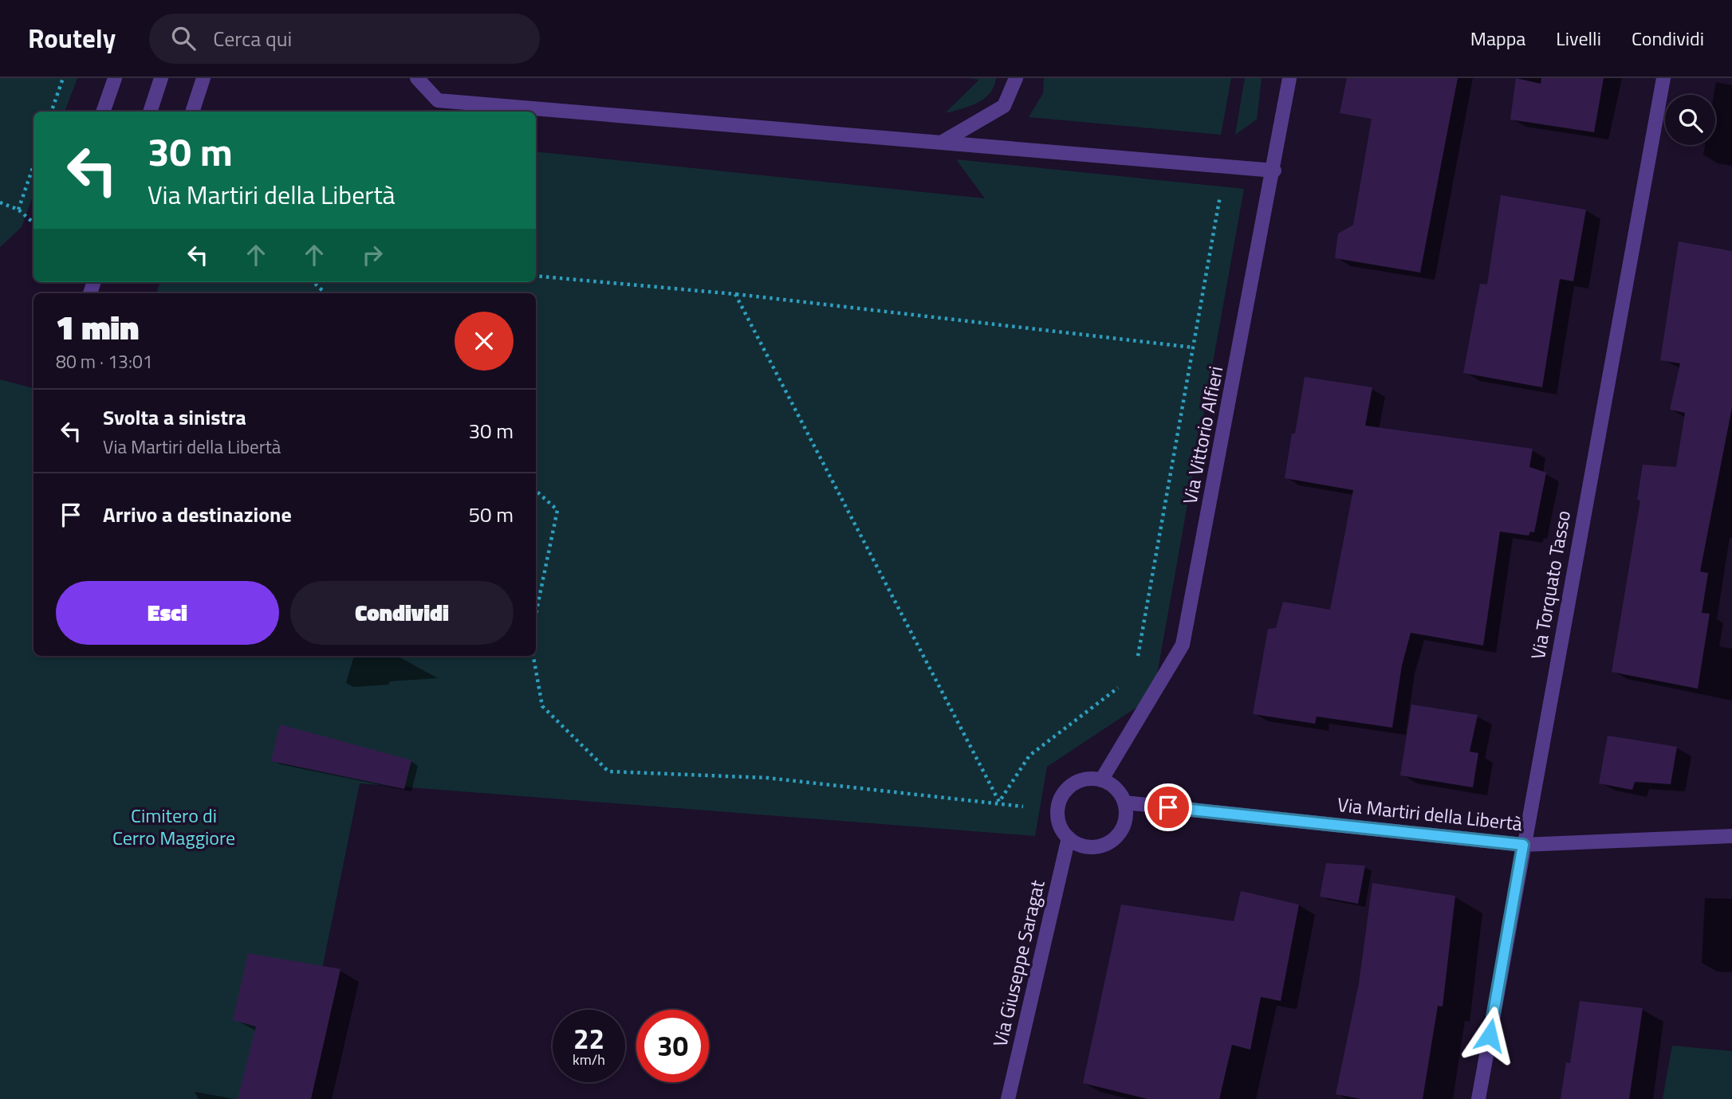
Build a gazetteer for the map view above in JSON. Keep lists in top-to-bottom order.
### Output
{
  "streets": {
    "street": [
      "Via Vittorio Alfieri",
      "Via Torquato Tasso",
      "Via Martiri della Libertà",
      "Via Giuseppe Saragat"
    ]
  },
  "crossings": [
    ["Via Vittorio Alfieri", "Via Martiri della Libertà"],
    ["Via Vittorio Alfieri", "Via Giuseppe Saragat"],
    ["Via Torquato Tasso", "Via Martiri della Libertà"],
    ["Via Martiri della Libertà", "Via Giuseppe Saragat"]
  ],
  "parks": ["Cimitero di Cerro Maggiore"],
  "page": {
    "header": "Routely",
    "search": "Cerca qui",
    "nav": ["Mappa", "Livelli", "Condividi"],
    "turn": ["30 m", "Via Martiri della Libertà"],
    "heading": ["1 min", "80 m · 13:01"],
    "list": [
      {
        "name": "Svolta a sinistra",
        "note": "Via Martiri della Libertà",
        "value": "30 m"
      },
      {
        "name": "Arrivo a destinazione",
        "value": "50 m"
      }
    ],
    "buttons": ["Esci", "Condividi"],
    "speed": "22 km/h",
    "limit": "30"
  }
}
